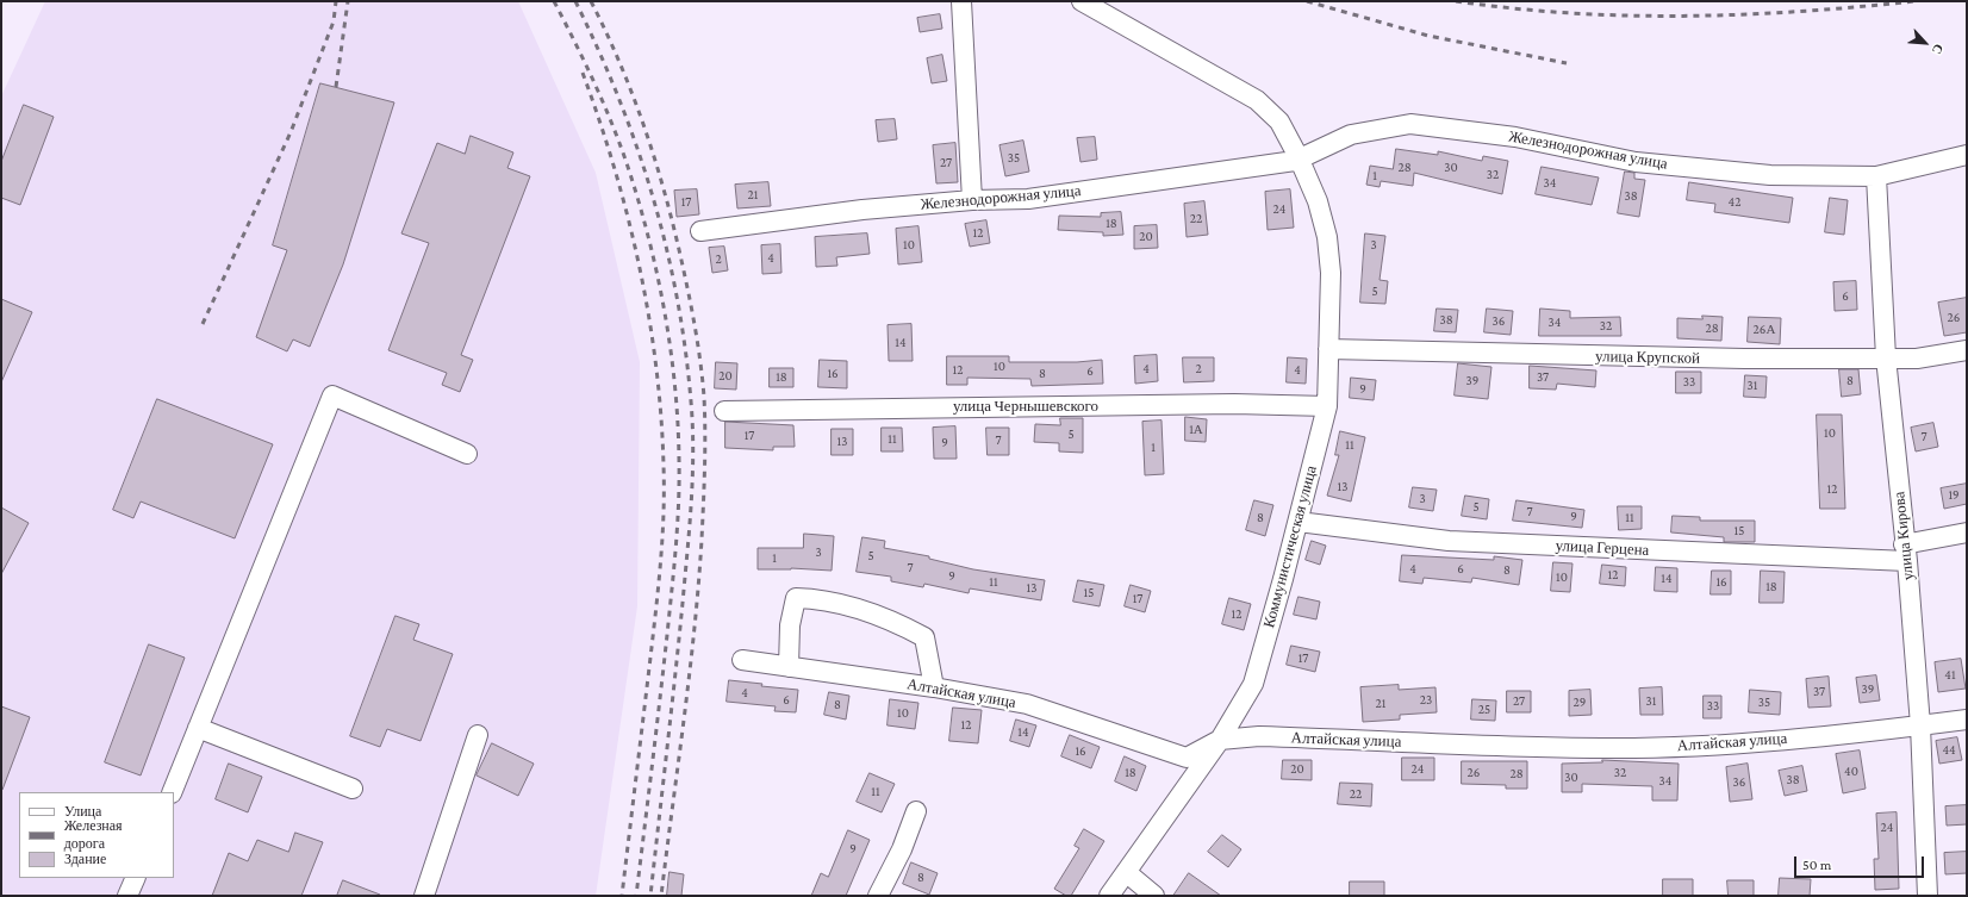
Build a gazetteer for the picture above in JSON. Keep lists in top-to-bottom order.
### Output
{
  "streets": {
    "street": [
      "Железнодорожная улица",
      "улица Крупской",
      "улица Чернышевского",
      "улица Кирова",
      "Коммунистическая улица",
      "улица Герцена",
      "Алтайская улица"
    ]
  },
  "crossings": [
    ["Железнодорожная улица", "улица Кирова"],
    ["Железнодорожная улица", "Коммунистическая улица"],
    ["улица Крупской", "улица Кирова"],
    ["улица Крупской", "Коммунистическая улица"],
    ["улица Чернышевского", "Коммунистическая улица"],
    ["улица Кирова", "улица Герцена"],
    ["улица Кирова", "Алтайская улица"],
    ["Коммунистическая улица", "улица Герцена"],
    ["Коммунистическая улица", "Алтайская улица"]
  ],
  "house_numbers": [
    "35",
    "27",
    "28",
    "30",
    "32",
    "1",
    "34",
    "21",
    "38",
    "17",
    "42",
    "24",
    "22",
    "18",
    "12",
    "20",
    "10",
    "3",
    "4",
    "2",
    "5",
    "6",
    "26",
    "38",
    "36",
    "34",
    "32",
    "28",
    "26А",
    "14",
    "10",
    "4",
    "2",
    "12",
    "4",
    "6",
    "16",
    "8",
    "20",
    "18",
    "37",
    "39",
    "8",
    "33",
    "31",
    "9",
    "1А",
    "10",
    "5",
    "17",
    "7",
    "11",
    "7",
    "13",
    "9",
    "11",
    "1",
    "13",
    "12",
    "19",
    "3",
    "5",
    "7",
    "9",
    "8",
    "11",
    "15",
    "3",
    "5",
    "1",
    "7",
    "4",
    "6",
    "8",
    "12",
    "9",
    "10",
    "14",
    "11",
    "16",
    "18",
    "13",
    "15",
    "17",
    "12",
    "17",
    "41",
    "39",
    "37",
    "4",
    "6",
    "23",
    "27",
    "31",
    "29",
    "35",
    "21",
    "8",
    "33",
    "25",
    "10",
    "12",
    "14",
    "44",
    "16",
    "20",
    "24",
    "40",
    "18",
    "26",
    "32",
    "28",
    "30",
    "38",
    "34",
    "36",
    "11",
    "22",
    "24",
    "9",
    "8"
  ],
  "legend": ["Улица", "Железная дорога", "Здание"],
  "scale_bar": "50 m",
  "north": "bottom right"
}
